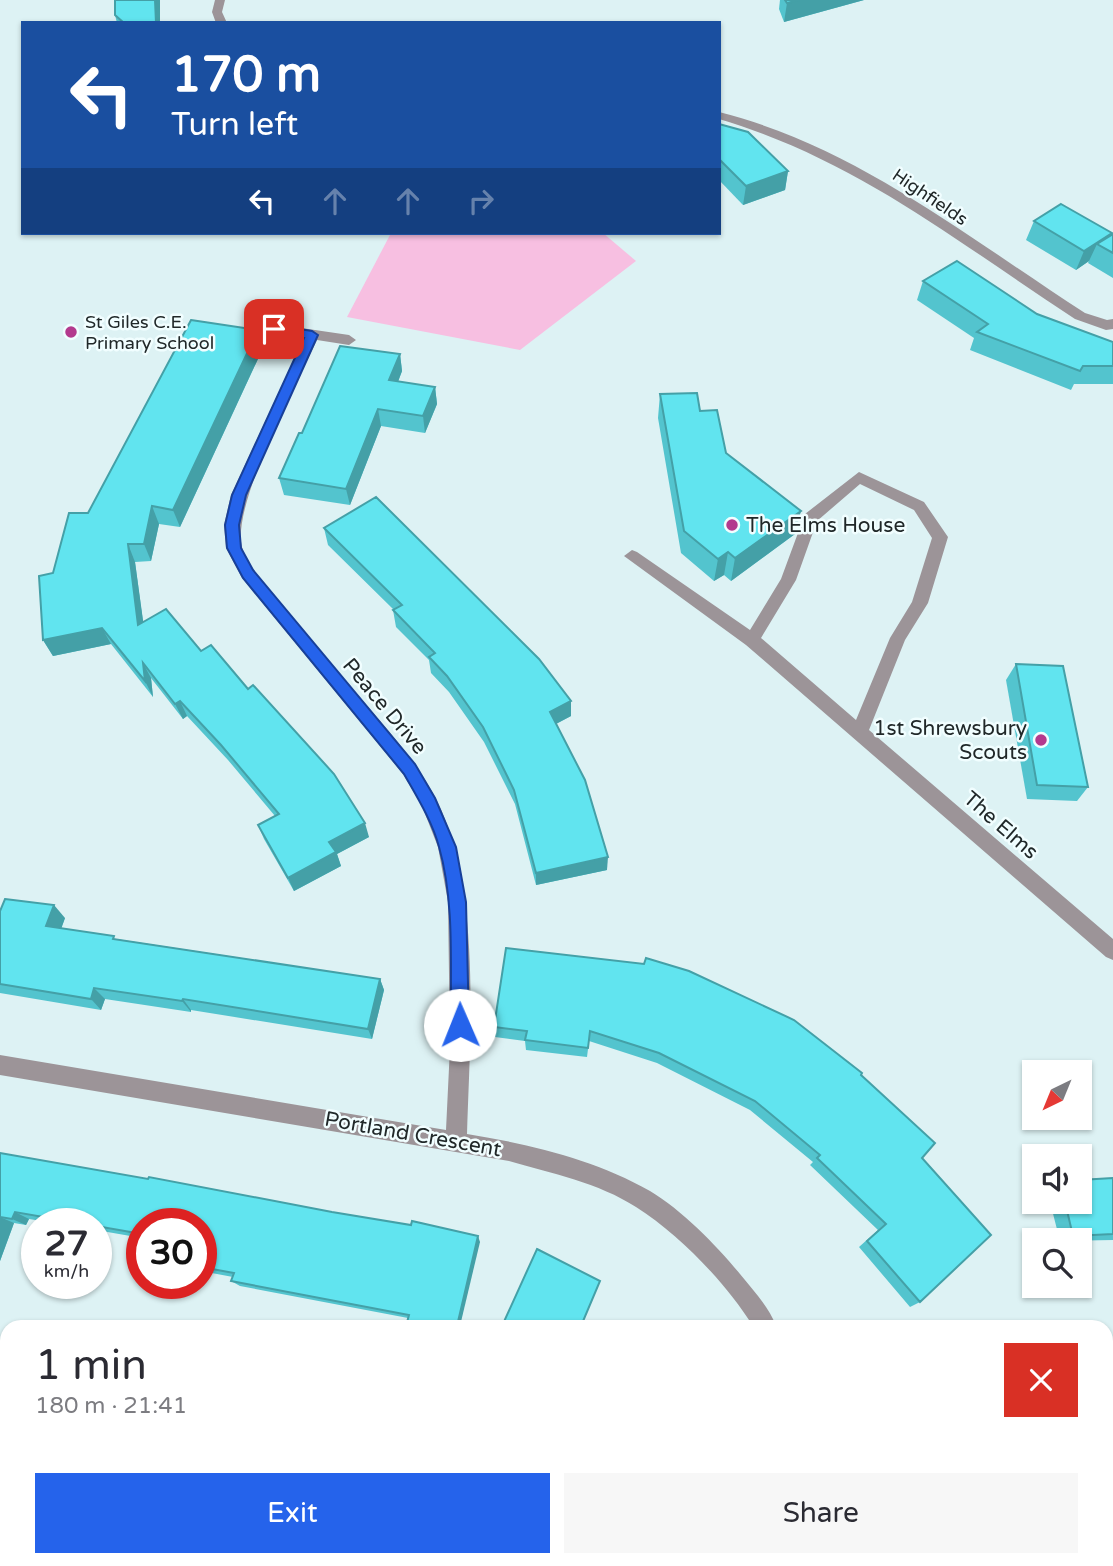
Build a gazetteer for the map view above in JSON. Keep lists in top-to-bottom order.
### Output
{
  "streets": {
    "street": [
      "Highfields",
      "Peace Drive",
      "The Elms",
      "Portland Crescent"
    ]
  },
  "crossings": [
    ["Peace Drive", "Portland Crescent"]
  ],
  "places": ["St Giles C.E. Primary School", "The Elms House", "1st Shrewsbury Scouts"],
  "north": "bottom left",
  "page": {
    "turn": ["170 m", "Turn left"],
    "speed": "27 km/h",
    "limit": "30",
    "heading": ["1 min", "180 m · 21:41"],
    "buttons": ["Exit", "Share"]
  }
}
